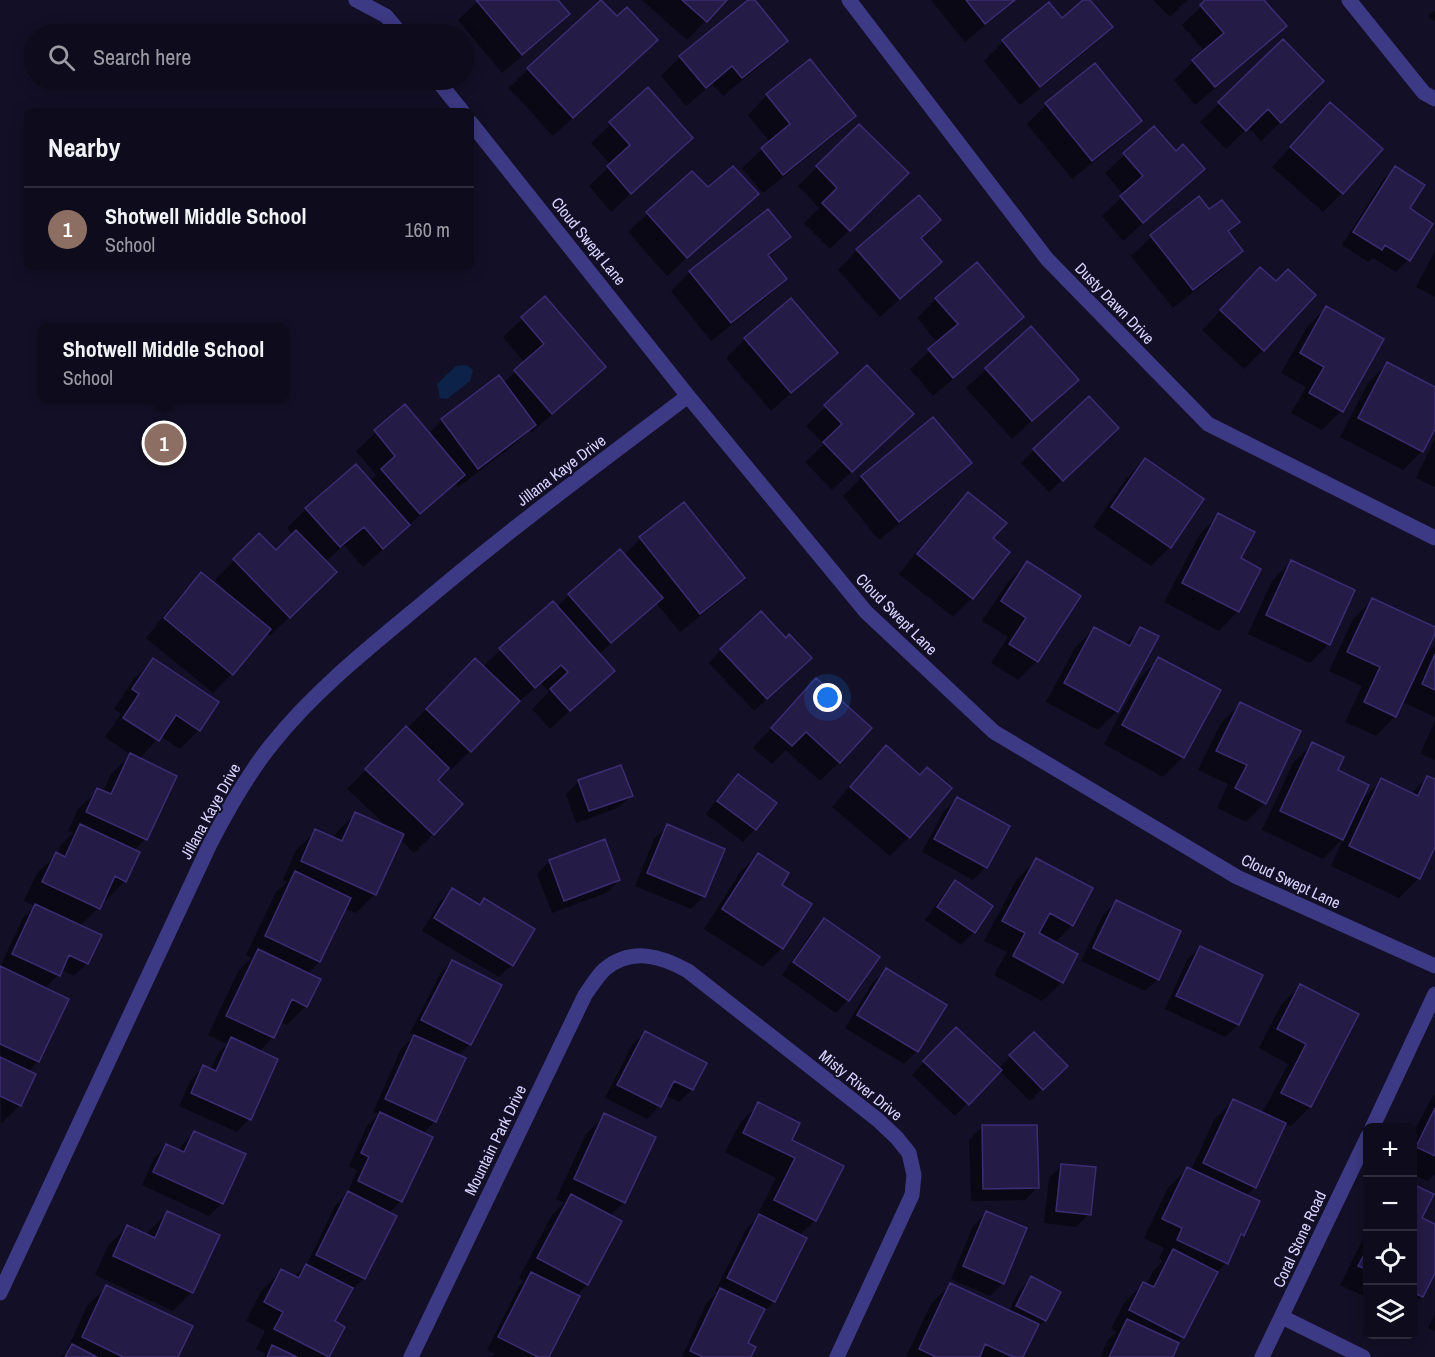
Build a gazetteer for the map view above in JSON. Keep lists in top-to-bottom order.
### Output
{
  "streets": {
    "street": [
      "Cloud Swept Lane",
      "Dusty Dawn Drive",
      "Jillana Kaye Drive",
      "Misty River Drive",
      "Mountain Park Drive",
      "Coral Stone Road"
    ]
  },
  "crossings": [
    ["Cloud Swept Lane", "Jillana Kaye Drive"],
    ["Misty River Drive", "Mountain Park Drive"]
  ],
  "page": {
    "search": "Search here",
    "heading": "Nearby",
    "list": [
      {
        "mark": "1",
        "name": "Shotwell Middle School",
        "note": "School",
        "value": "160 m"
      }
    ],
    "popup": ["Shotwell Middle School", "School"],
    "pins": "1",
    "map_buttons": ["+", "−"]
  }
}
